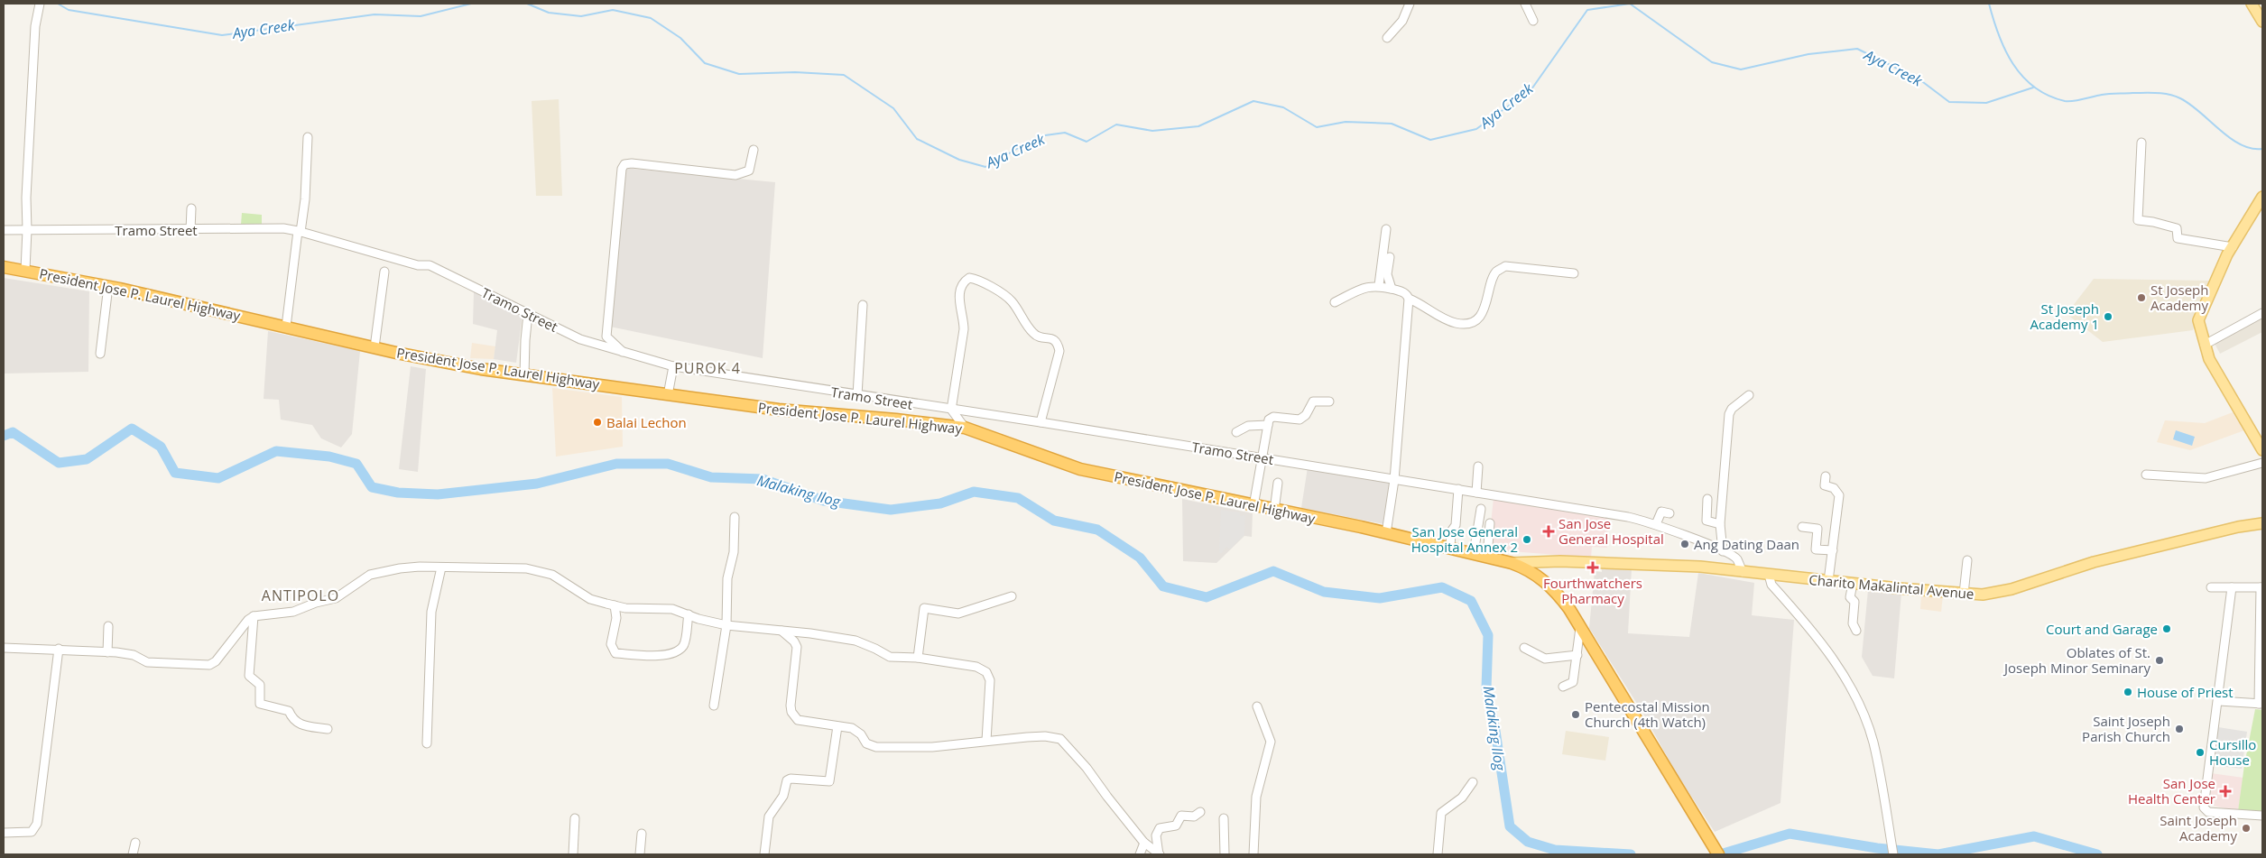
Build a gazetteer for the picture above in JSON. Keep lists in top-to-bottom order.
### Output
{
  "streets": {
    "highway": ["President Jose P. Laurel Highway"],
    "main road": ["Charito Makalintal Avenue"],
    "street": ["Tramo Street"]
  },
  "crossings": [
    ["Tramo Street", "Charito Makalintal Avenue"],
    ["President Jose P. Laurel Highway", "Charito Makalintal Avenue"]
  ],
  "districts": ["PUROK 4", "ANTIPOLO"],
  "water": ["Aya Creek", "Malaking Ilog"],
  "places": {
    "other": [
      "St Joseph Academy",
      "St Joseph Academy 1",
      "Balai Lechon",
      "San Jose General Hospital Annex 2",
      "Ang Dating Daan",
      "Court and Garage",
      "Oblates of St. Joseph Minor Seminary",
      "House of Priest",
      "Pentecostal Mission Church (4th Watch)",
      "Saint Joseph Parish Church",
      "Cursillo House",
      "Saint Joseph Academy"
    ],
    "health": ["San Jose General Hospital", "Fourthwatchers Pharmacy", "San Jose Health Center"]
  }
}
